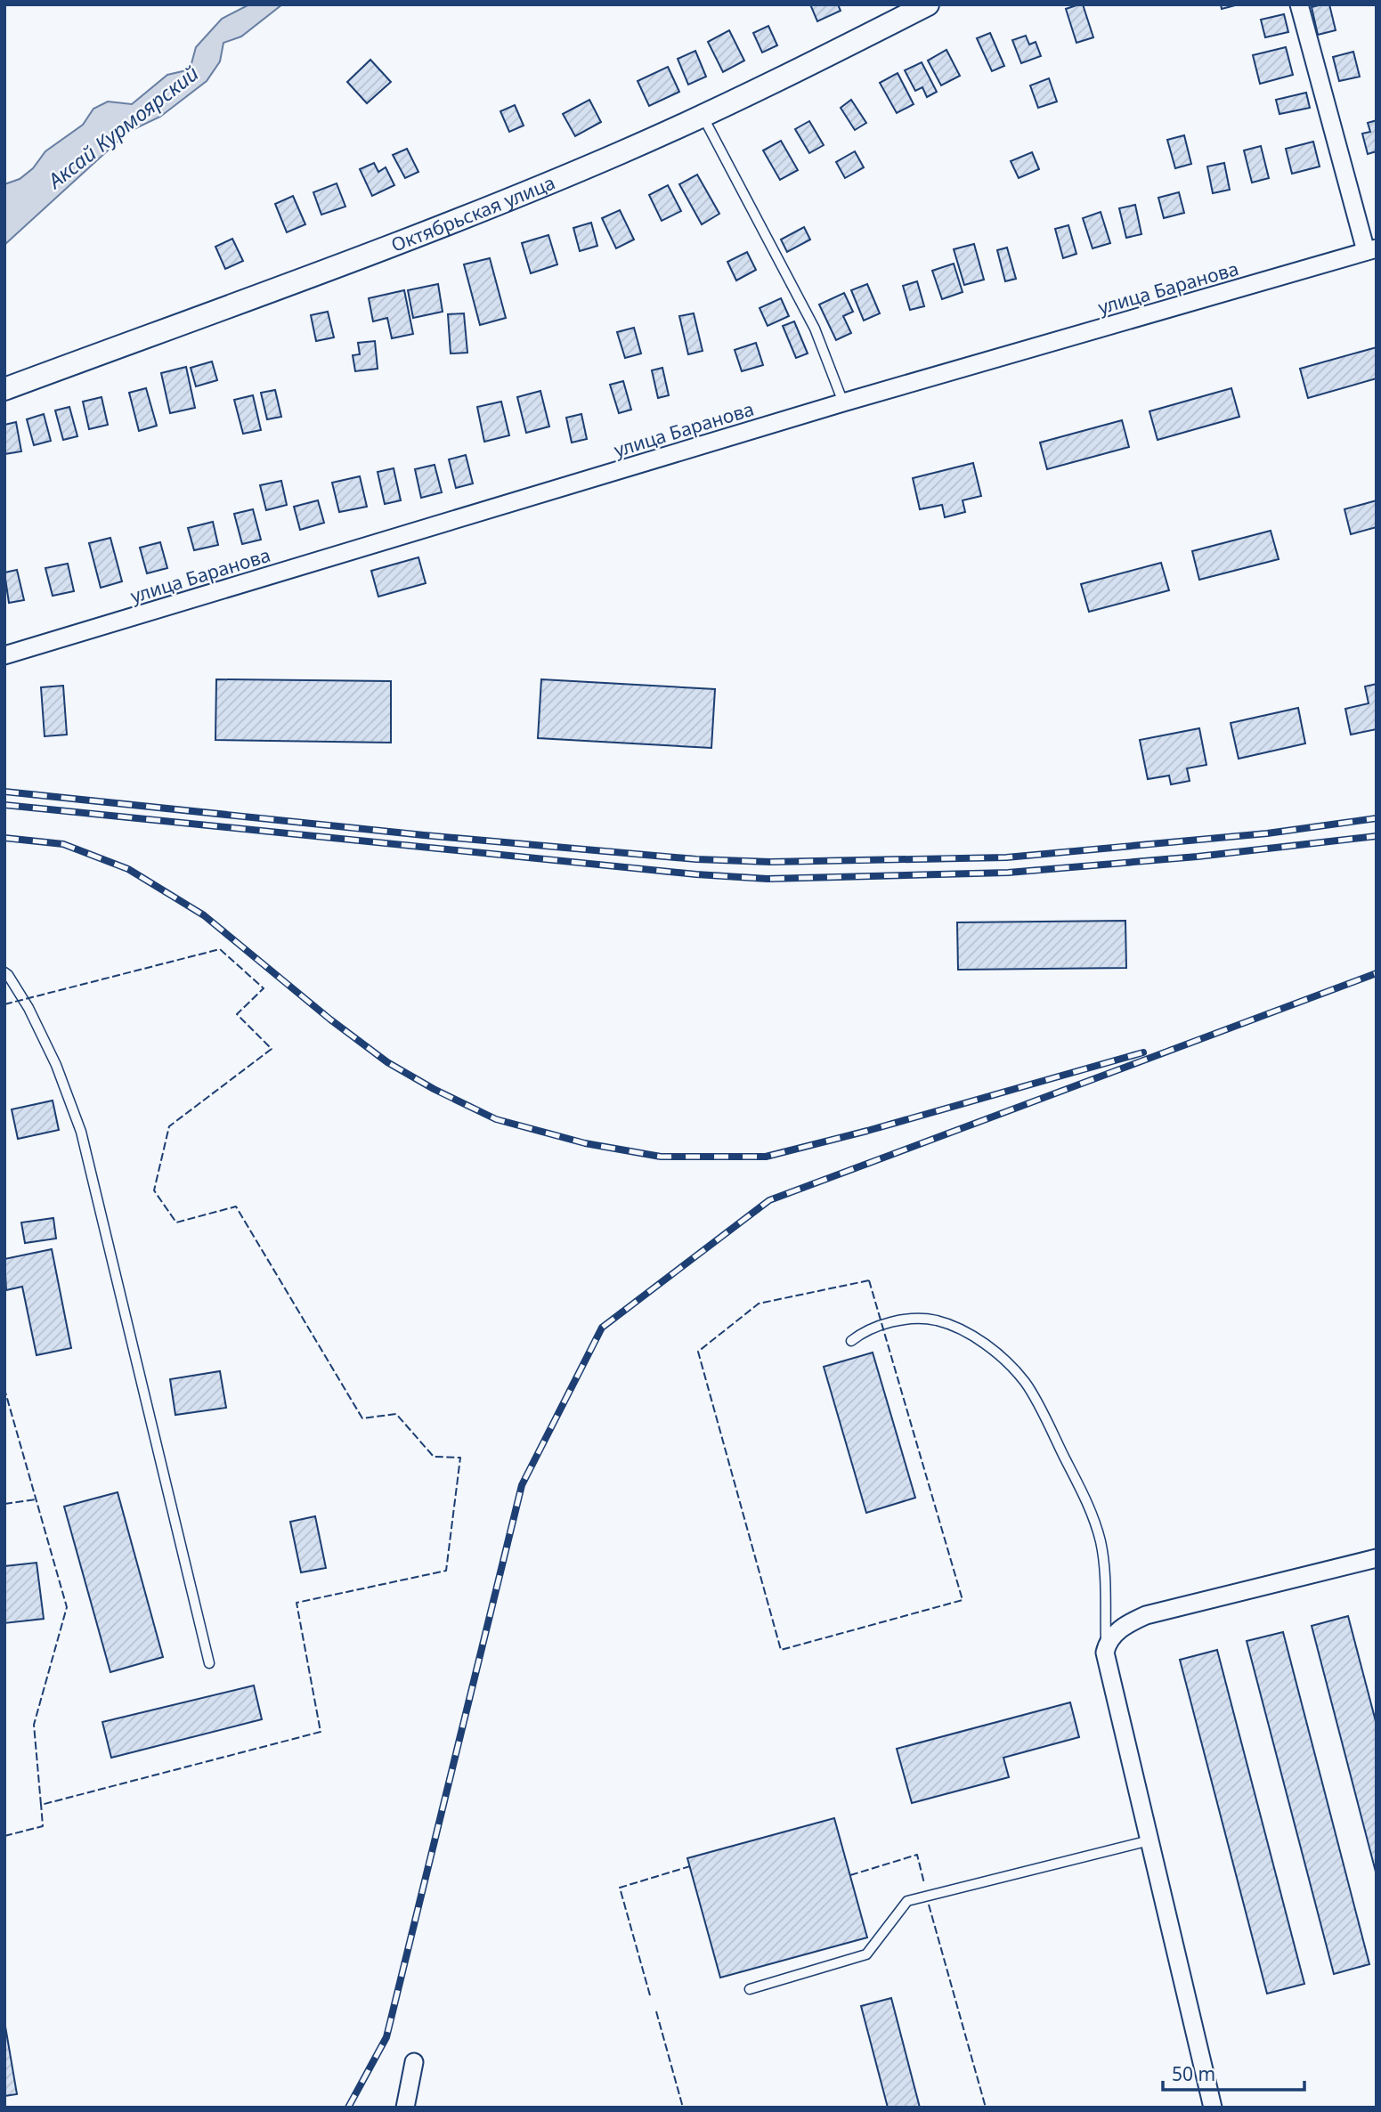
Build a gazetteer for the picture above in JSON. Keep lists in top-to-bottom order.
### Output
{
  "streets": {
    "street": ["Октябрьская улица", "улица Баранова"]
  },
  "water": ["Аксай Курмоярский"],
  "scale_bar": "50 m"
}
